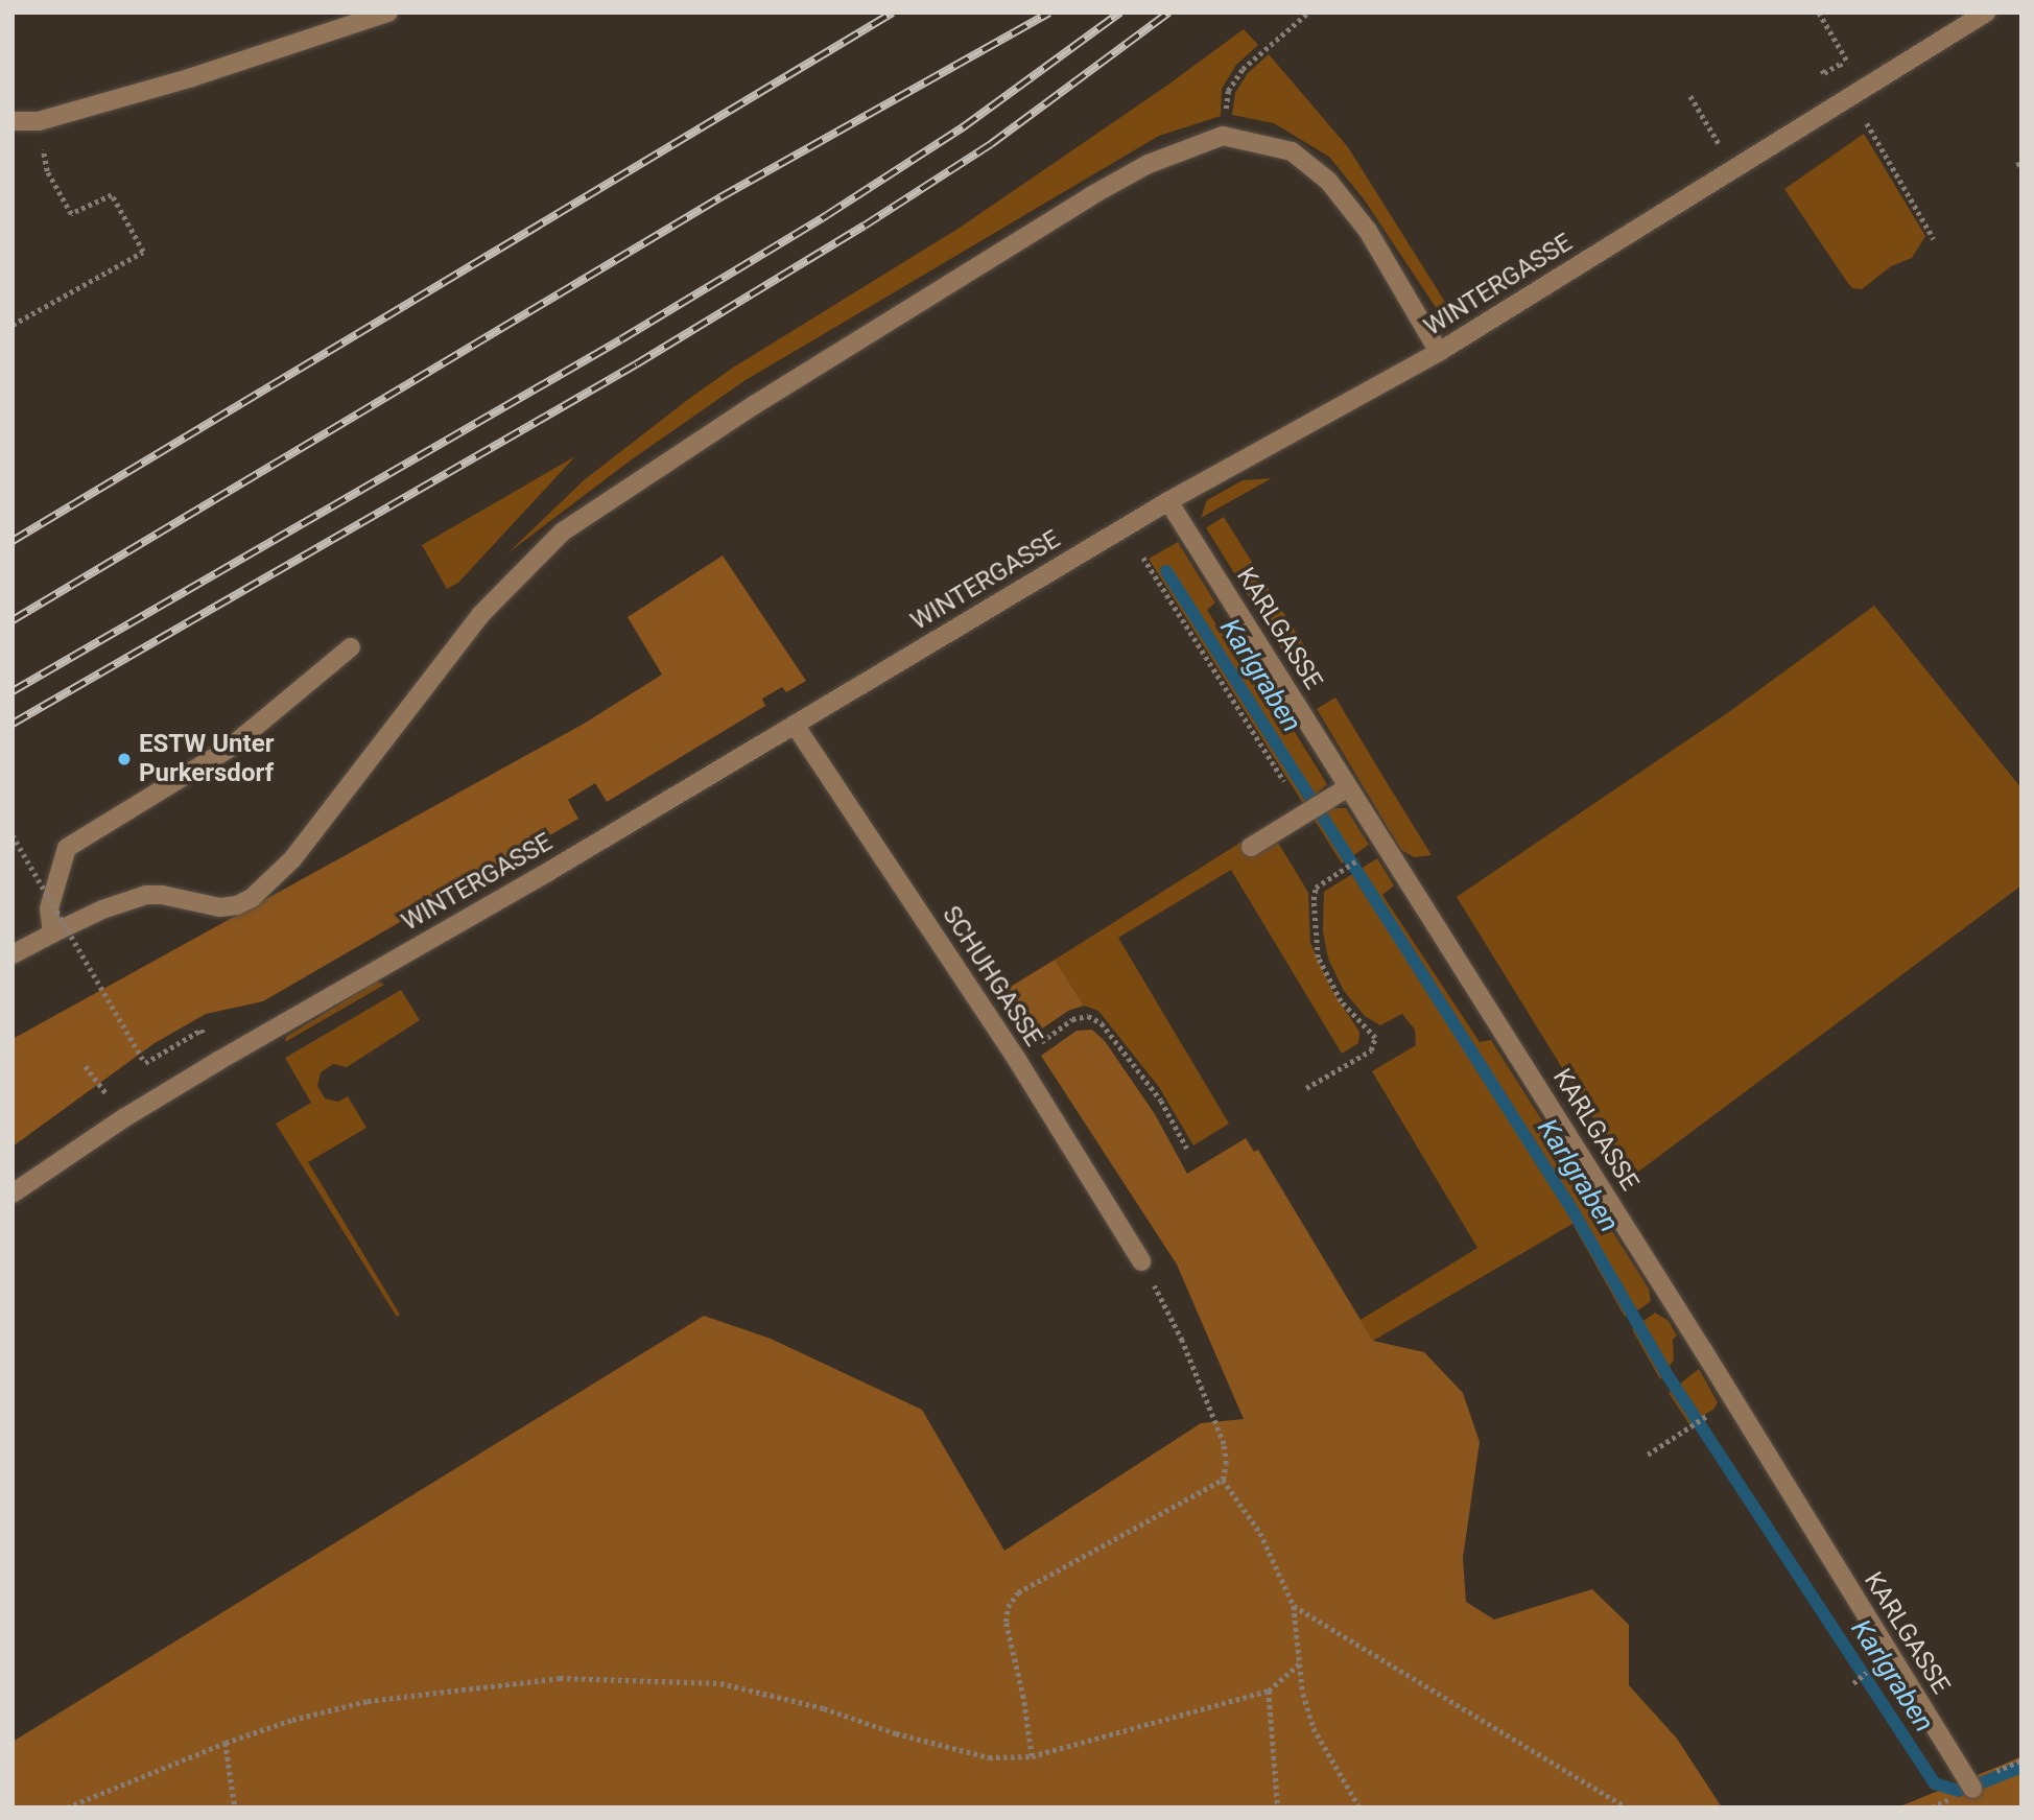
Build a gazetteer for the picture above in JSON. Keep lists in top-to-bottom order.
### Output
{
  "streets": {
    "street": ["WINTERGASSE", "KARLGASSE", "SCHUHGASSE"]
  },
  "crossings": [
    ["WINTERGASSE", "KARLGASSE"],
    ["WINTERGASSE", "SCHUHGASSE"]
  ],
  "water": ["Karlgraben"],
  "places": ["ESTW Unter Purkersdorf"]
}
